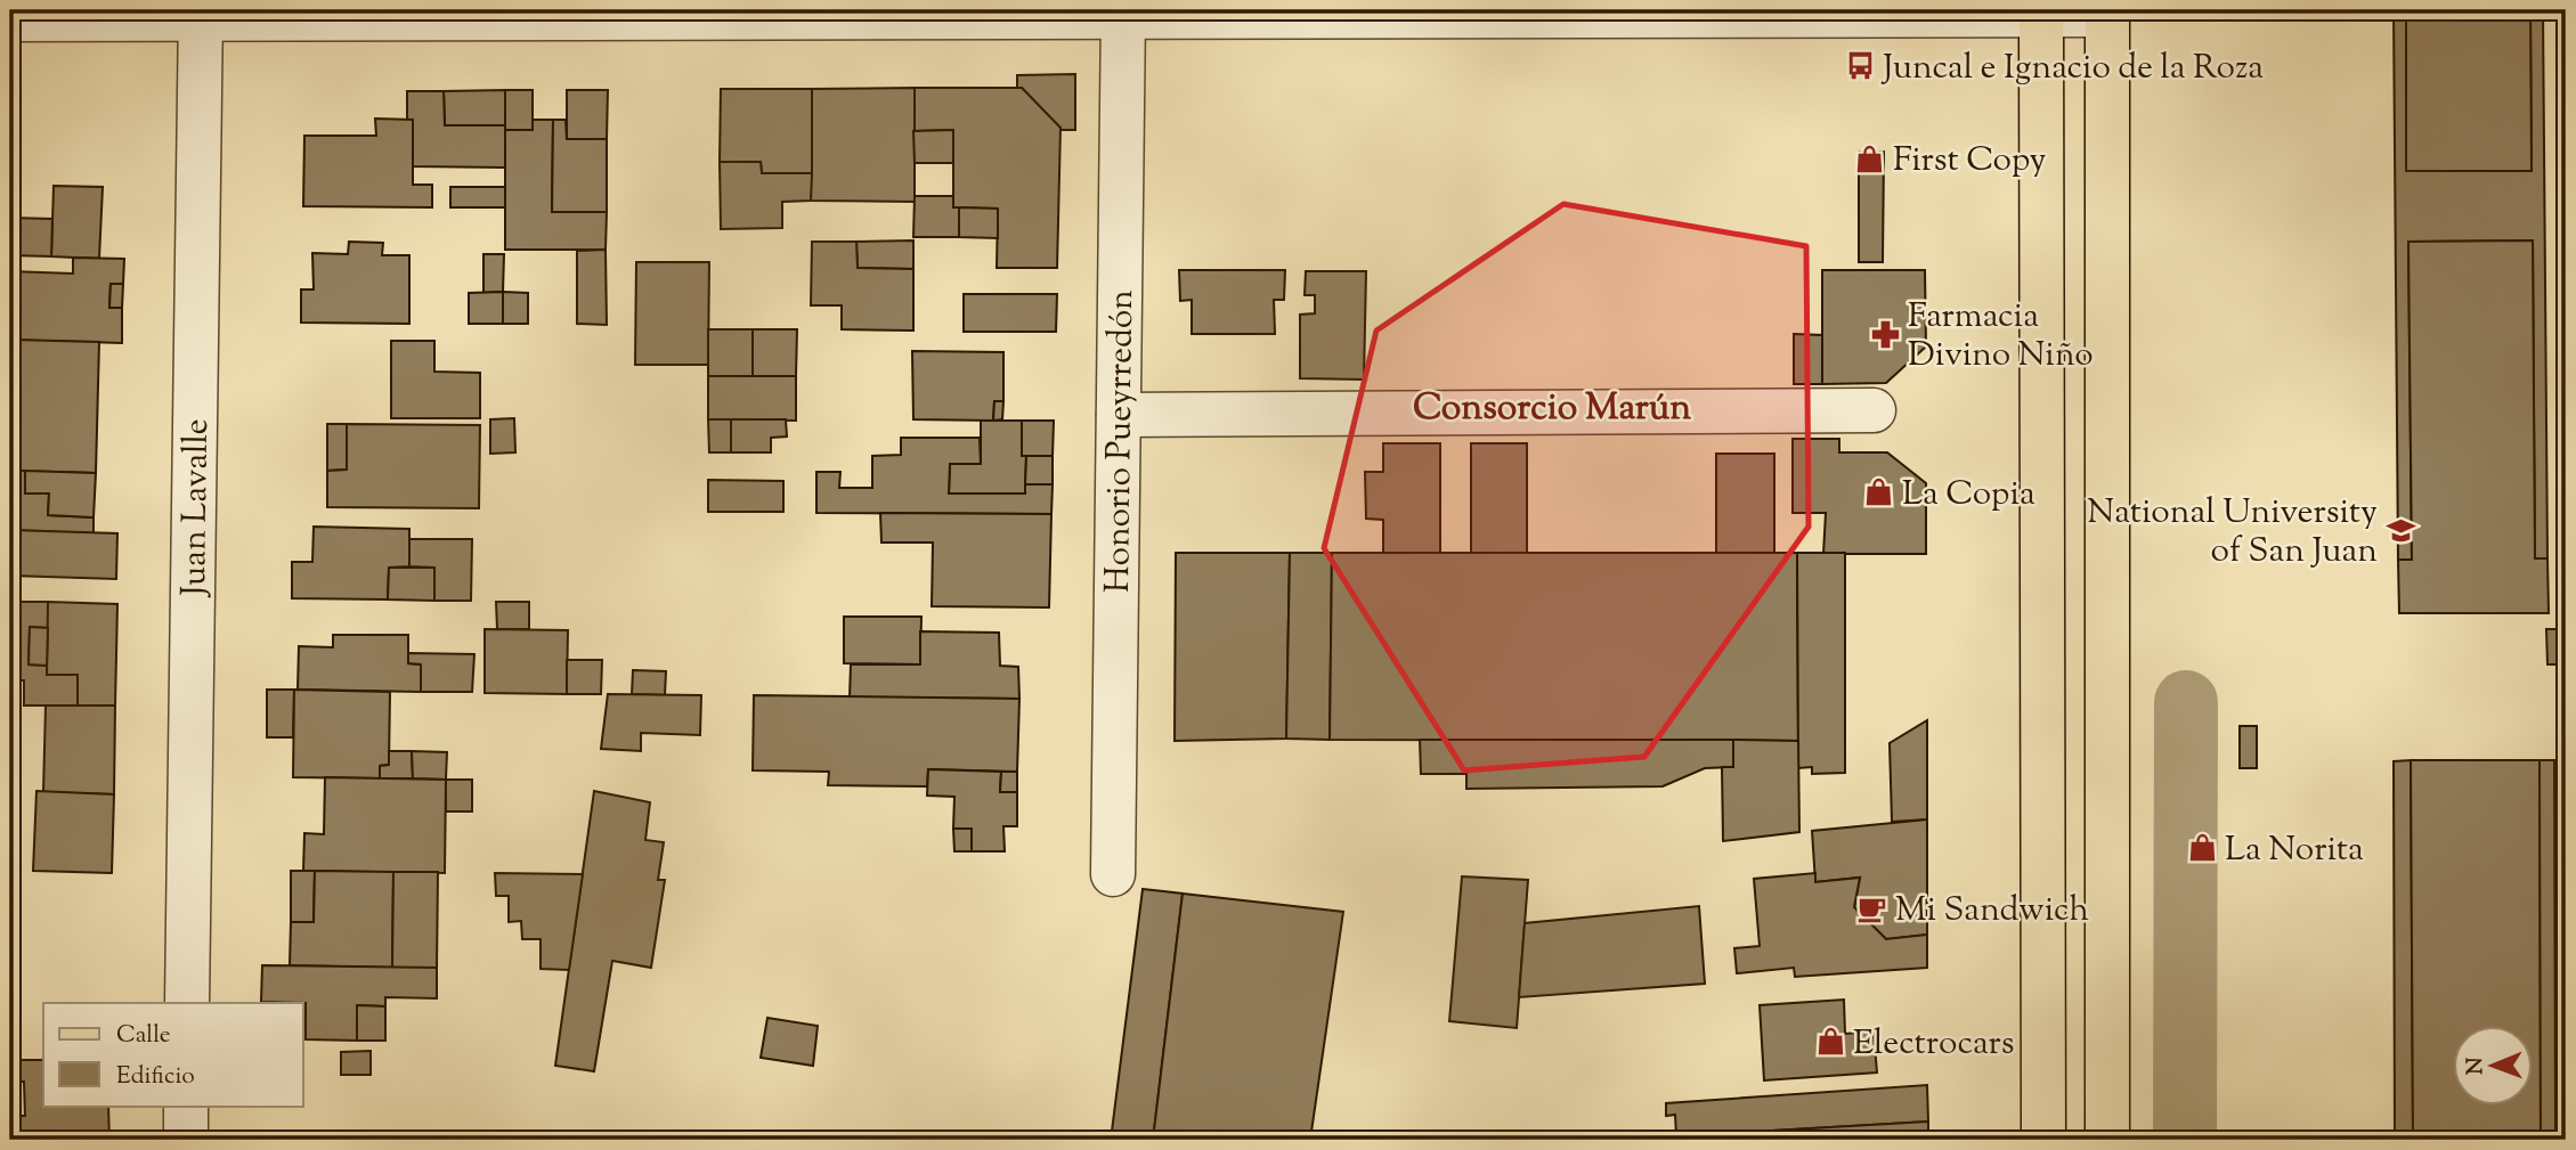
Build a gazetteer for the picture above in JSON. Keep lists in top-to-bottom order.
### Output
{
  "streets": {
    "street": ["Honorio Pueyrredón", "Juan Lavalle"]
  },
  "districts": ["Consorcio Marún"],
  "places": {
    "bus stop": ["Juncal e Ignacio de la Roza"],
    "shop": [
      "First Copy",
      "La Copia",
      "La Norita",
      "Electrocars"
    ],
    "pharmacy": ["Farmacia Divino Niño"],
    "school or university": ["National University of San Juan"],
    "cafe": ["Mi Sandwich"]
  },
  "legend": ["Calle", "Edificio"],
  "north": "left"
}
